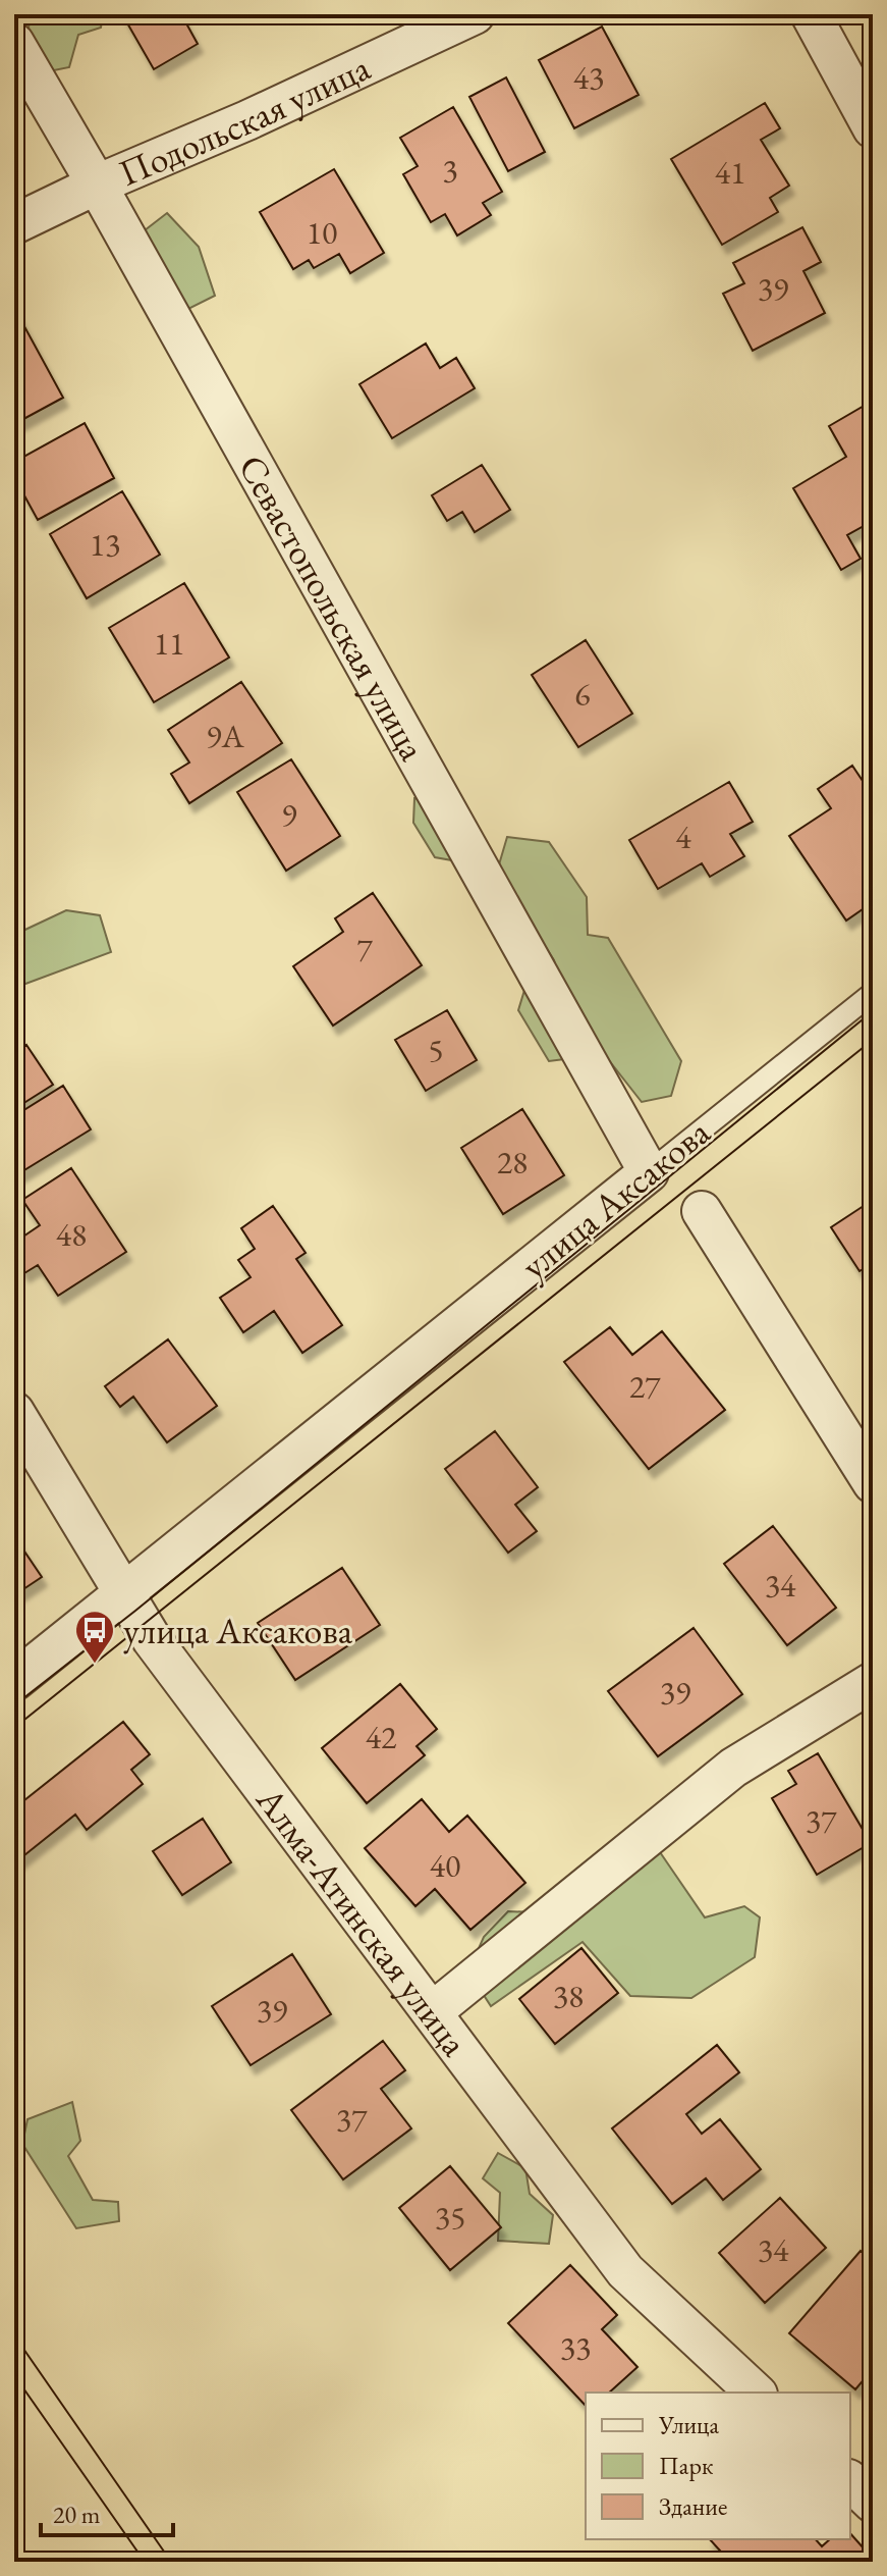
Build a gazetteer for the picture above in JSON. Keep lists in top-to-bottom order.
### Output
{
  "streets": {
    "street": [
      "Подольская улица",
      "Севастопольская улица",
      "улица Аксакова",
      "Алма-Атинская улица"
    ]
  },
  "crossings": [
    ["Подольская улица", "Севастопольская улица"],
    ["Севастопольская улица", "улица Аксакова"],
    ["улица Аксакова", "Алма-Атинская улица"]
  ],
  "places": {
    "bus stop": ["улица Аксакова"]
  },
  "house_numbers": [
    "43",
    "3",
    "41",
    "10",
    "39",
    "13",
    "11",
    "6",
    "9А",
    "9",
    "4",
    "7",
    "5",
    "28",
    "48",
    "27",
    "34",
    "39",
    "42",
    "37",
    "40",
    "38",
    "39",
    "37",
    "35",
    "34",
    "33"
  ],
  "legend": ["Улица", "Парк", "Здание"],
  "scale_bar": "20 m"
}
